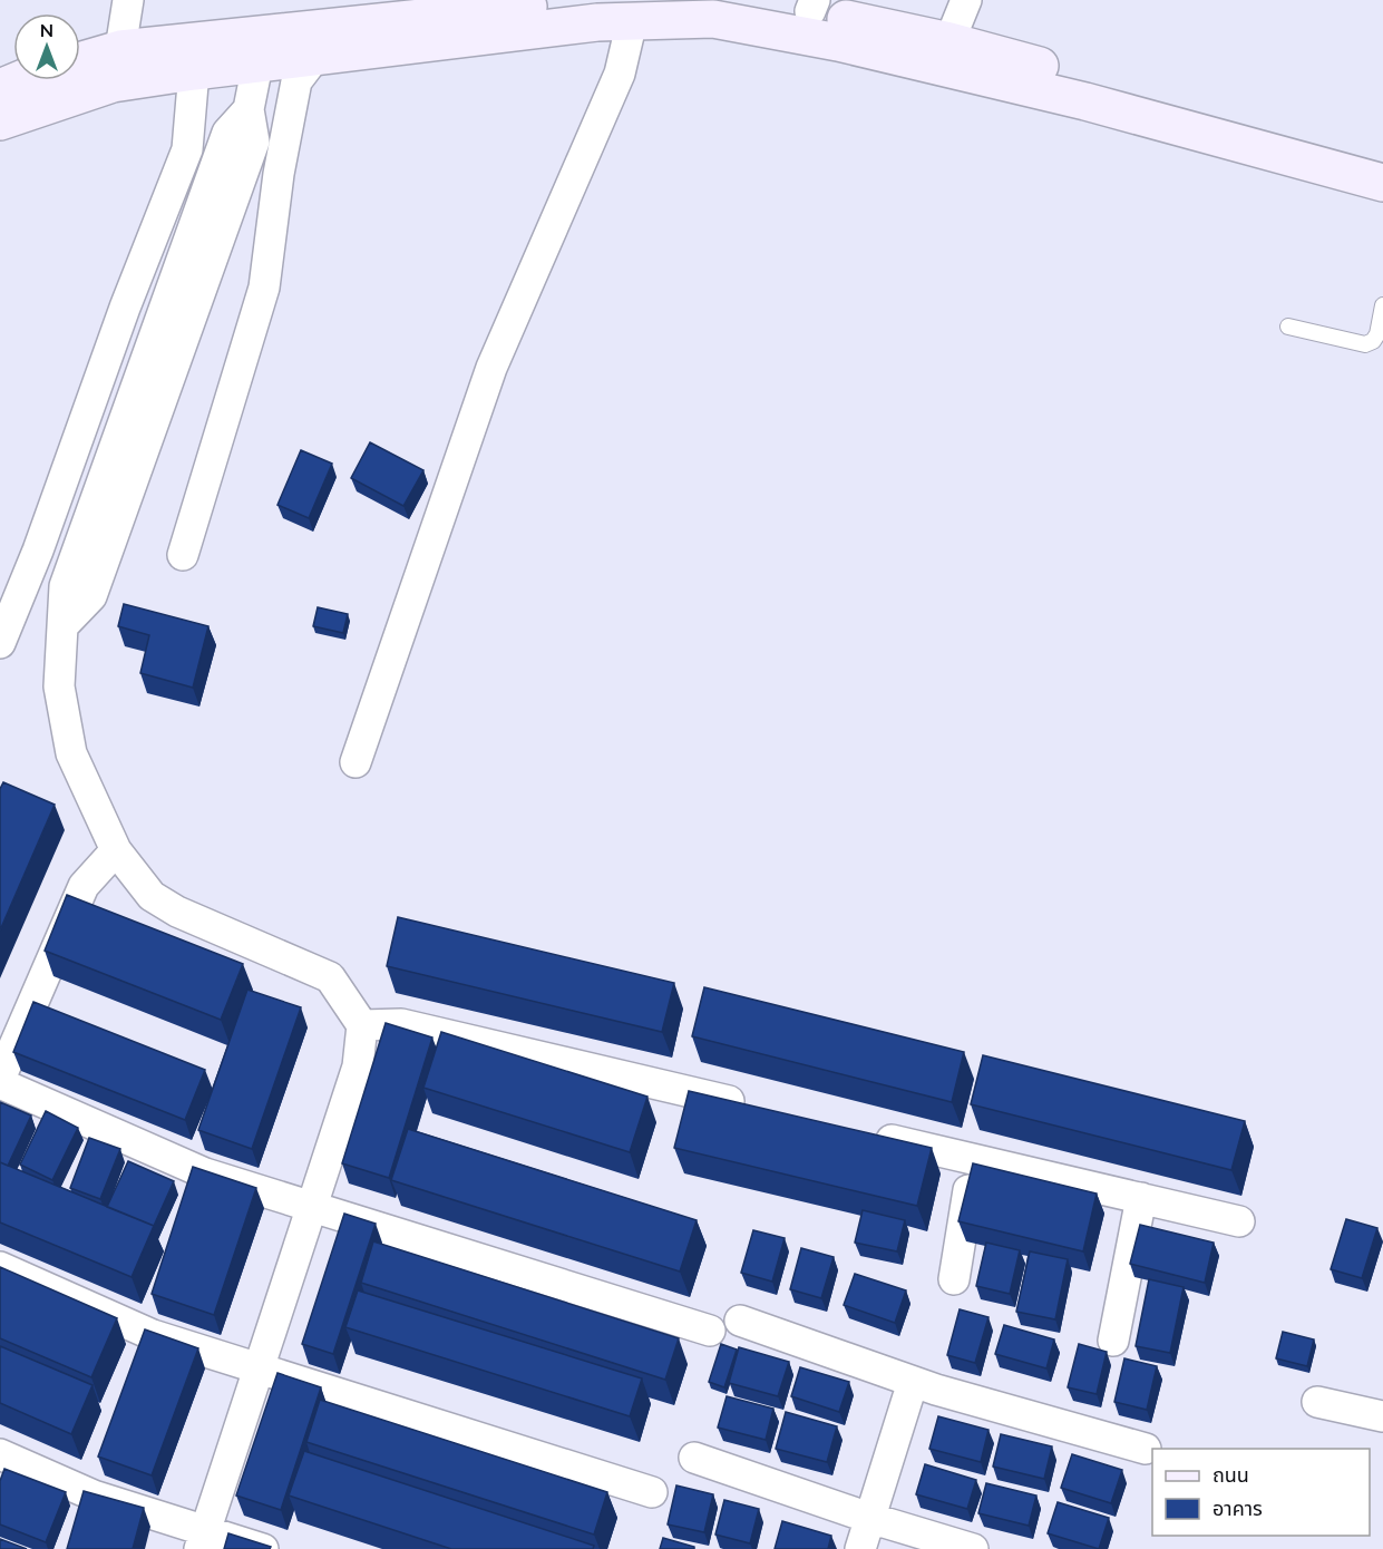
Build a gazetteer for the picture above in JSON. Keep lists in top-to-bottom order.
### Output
{
  "legend": ["ถนน", "อาคาร"],
  "north": "top"
}
